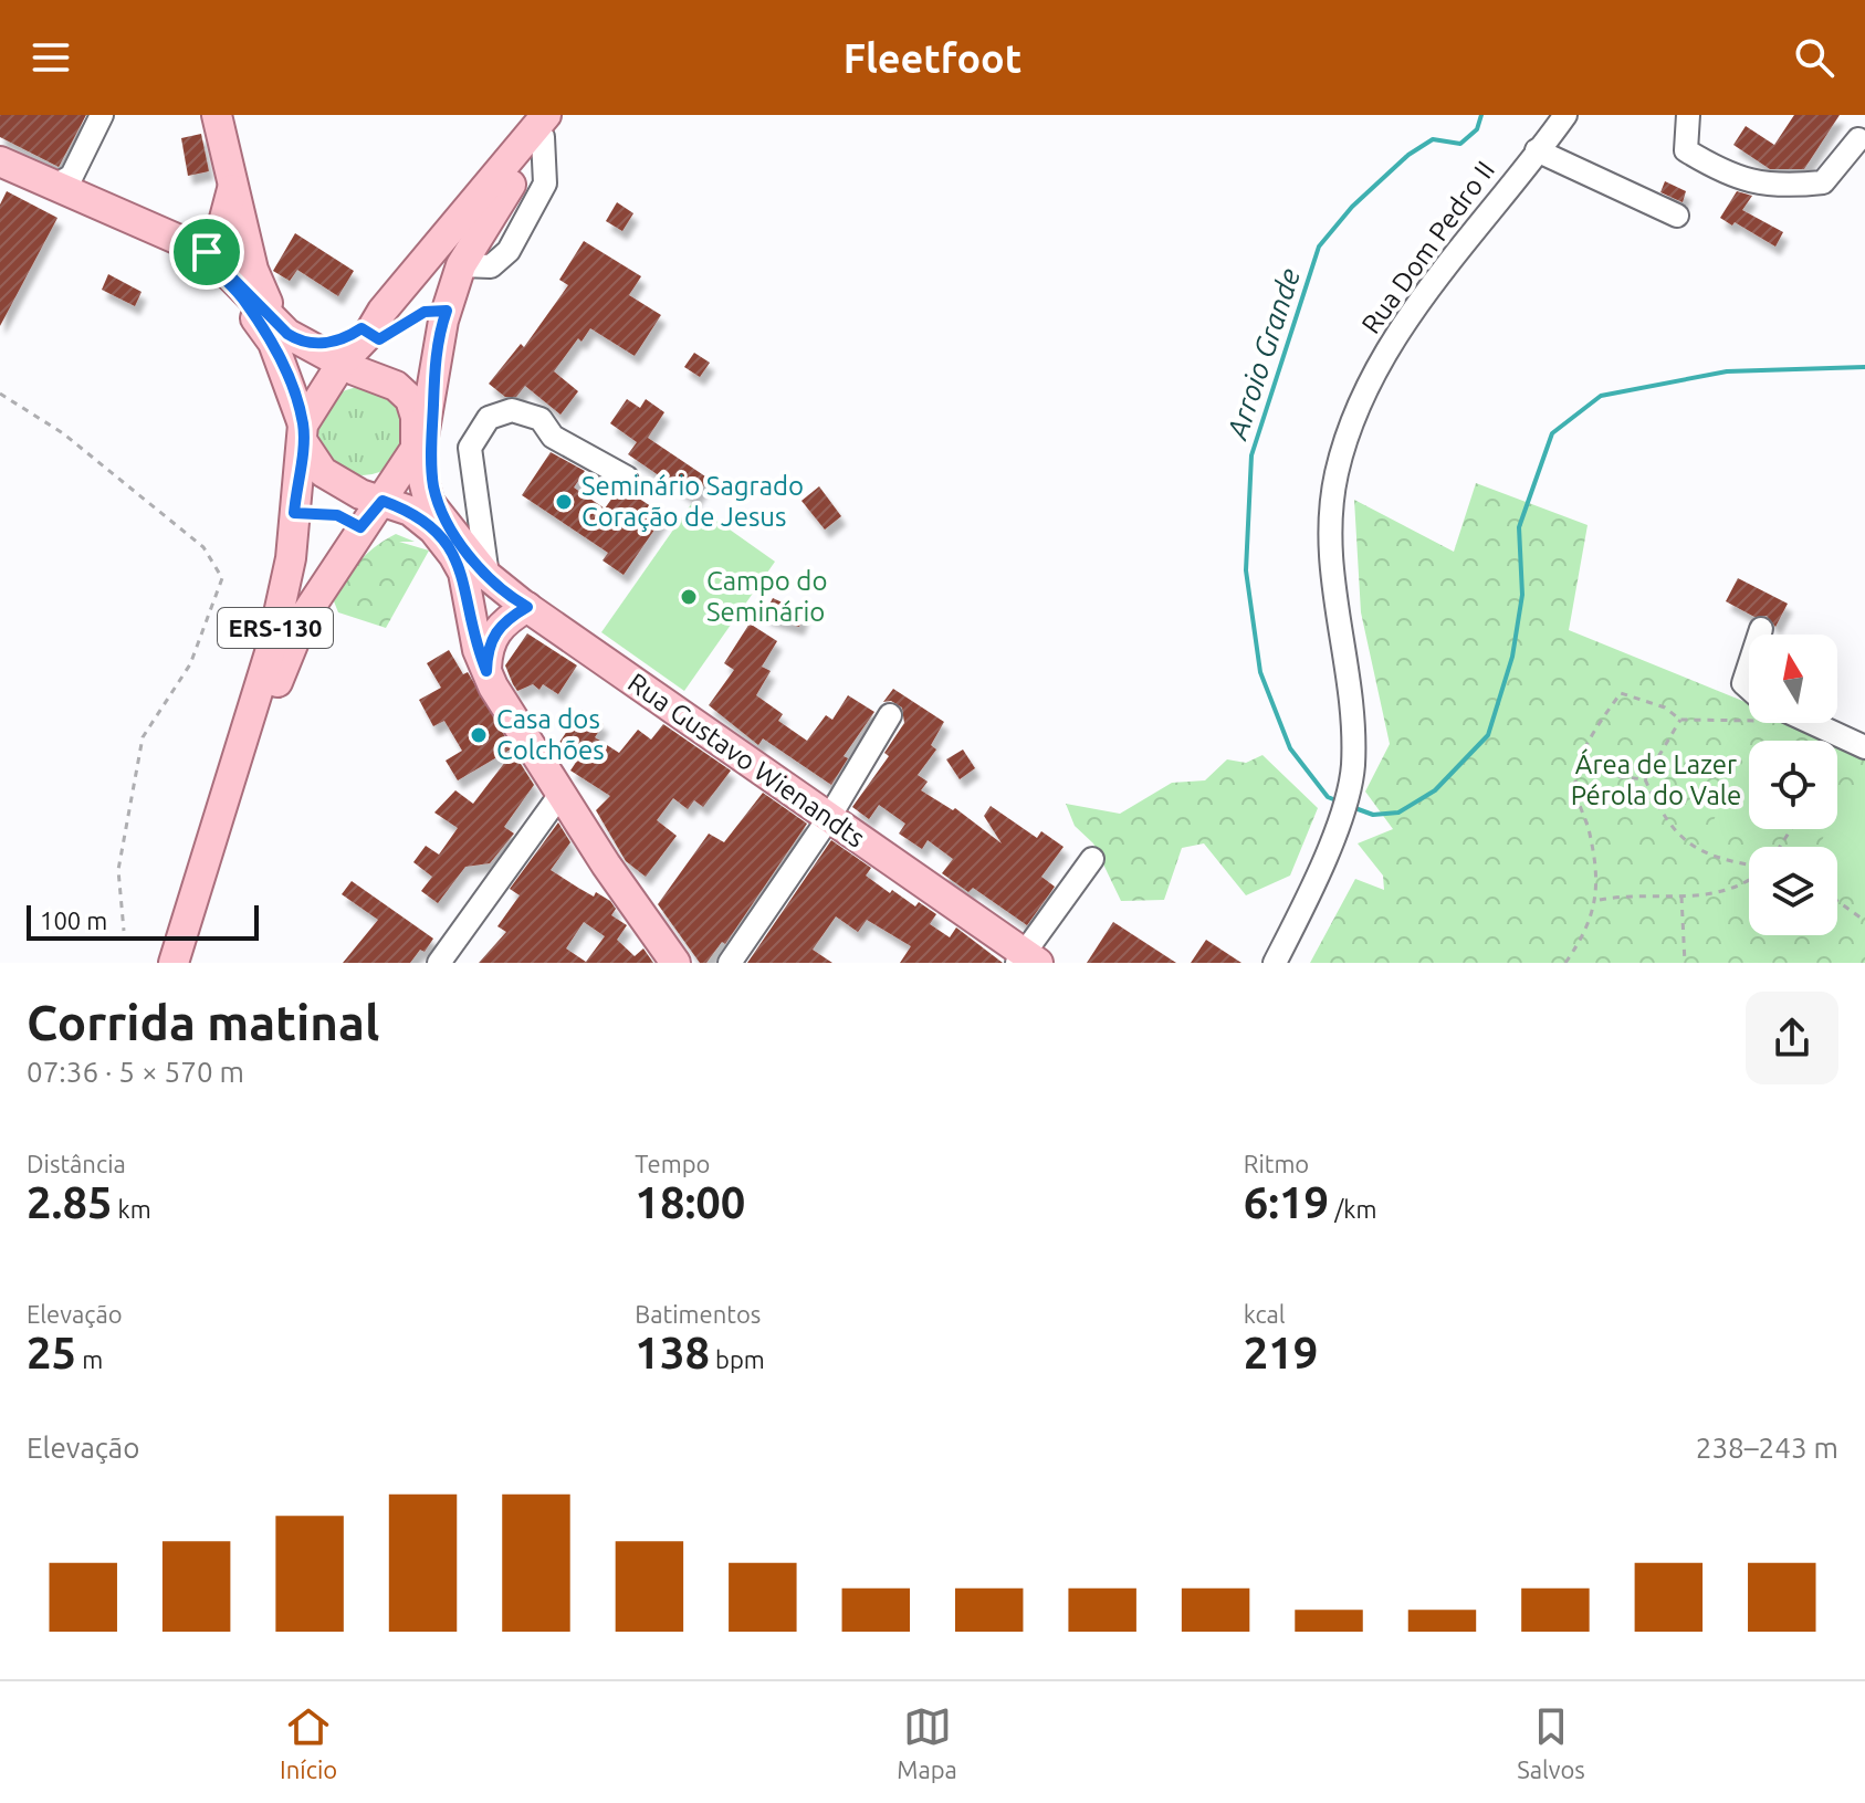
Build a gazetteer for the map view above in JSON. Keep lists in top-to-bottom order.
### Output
{
  "streets": {
    "main road": ["ERS-130", "Rua Gustavo Wienandts"],
    "street": ["Rua Dom Pedro II"]
  },
  "water": ["Arroio Grande"],
  "parks": ["Área de Lazer Pérola do Vale"],
  "places": ["Seminário Sagrado Coração de Jesus", "Campo do Seminário", "Casa dos Colchões"],
  "scale_bar": "100 m",
  "north": "top",
  "page": {
    "header": "Fleetfoot",
    "scale": "100 m",
    "heading": ["Corrida matinal", "07:36 · 5 × 570 m"],
    "stats": [
      ["Distância", "2.85 km"],
      ["Tempo", "18:00"],
      ["Ritmo", "6:19 /km"],
      ["Elevação", "25 m"],
      ["Batimentos", "138 bpm"],
      ["kcal", "219"]
    ],
    "chart": ["Elevação", "238–243 m"],
    "tabs": ["Início", "Mapa", "Salvos"]
  }
}
